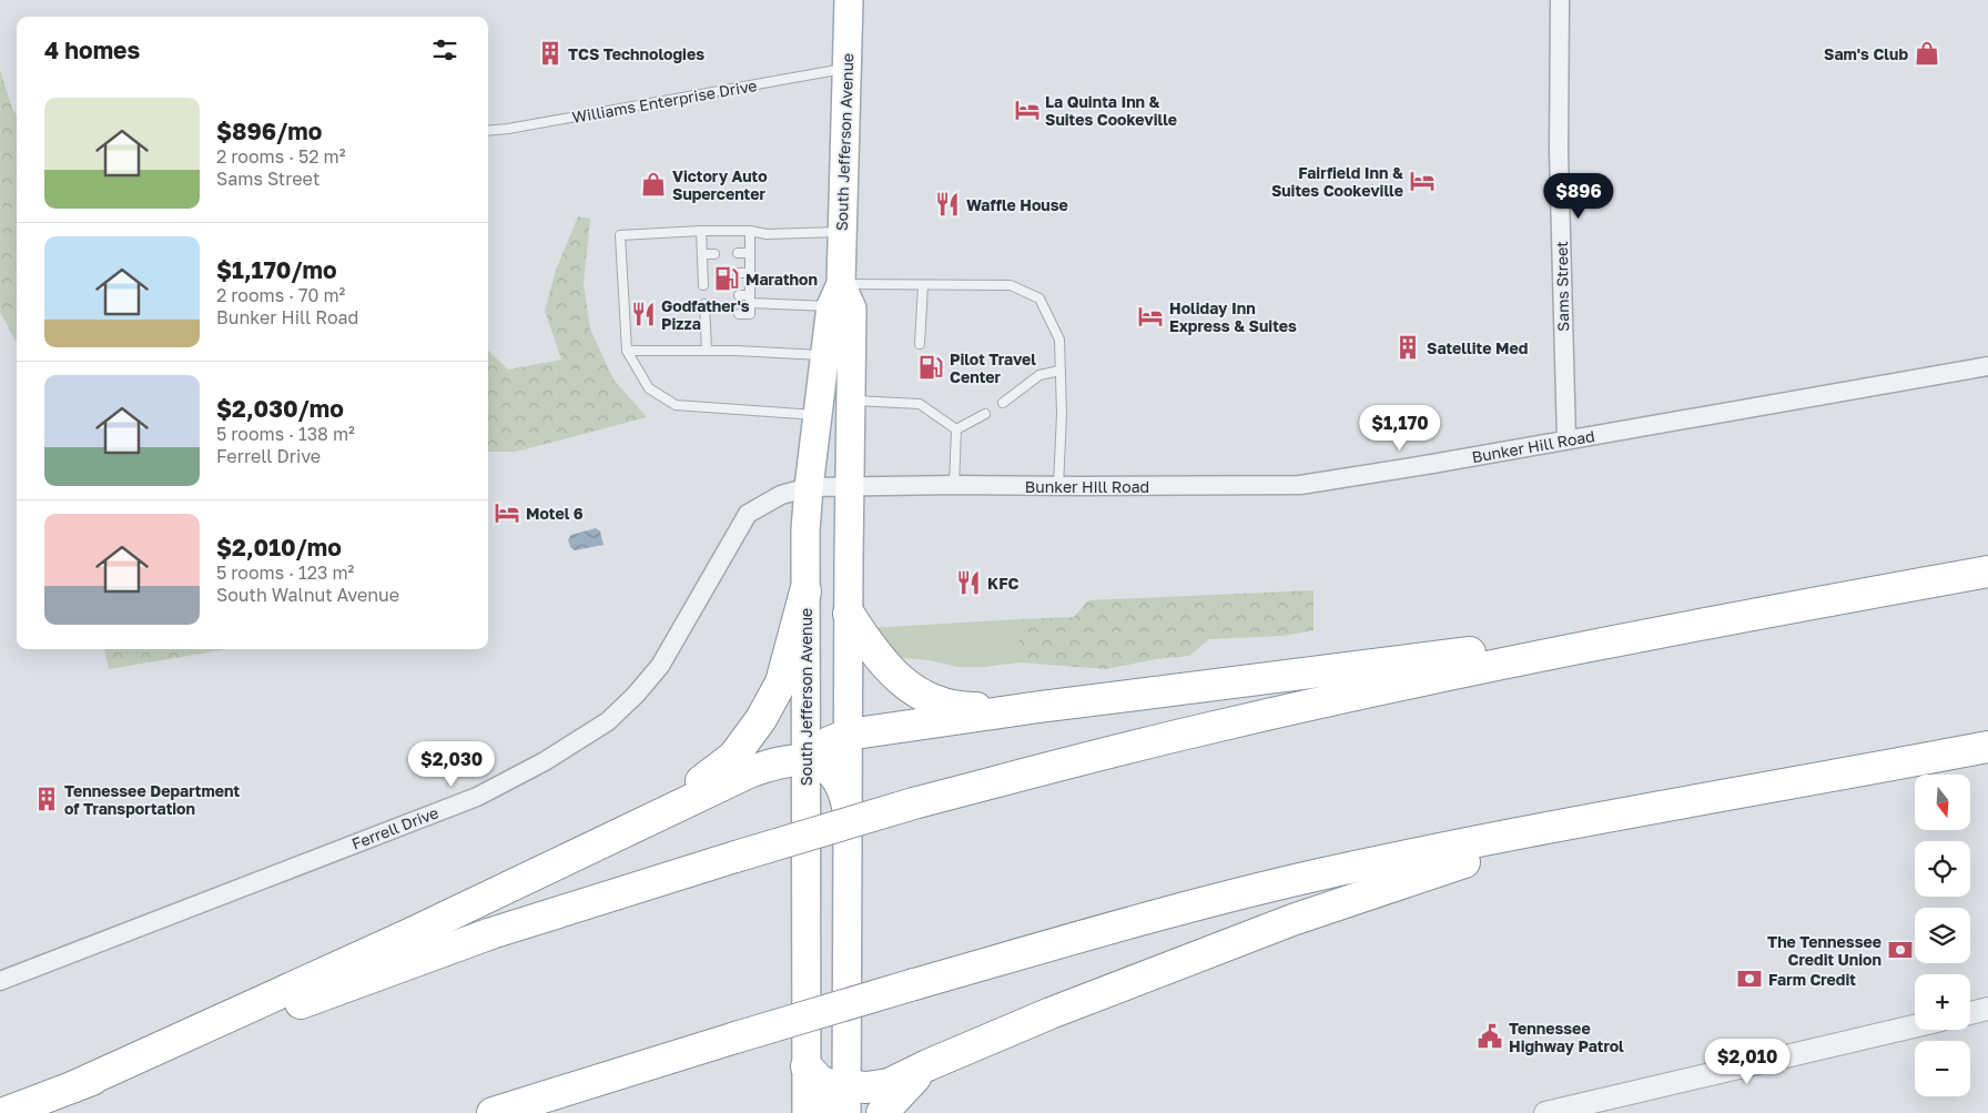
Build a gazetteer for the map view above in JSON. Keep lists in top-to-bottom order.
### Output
{
  "streets": {
    "main road": ["South Jefferson Avenue"],
    "street": ["Sams Street", "Bunker Hill Road", "Ferrell Drive"],
    "lane": ["Williams Enterprise Drive"]
  },
  "crossings": [
    ["Williams Enterprise Drive", "South Jefferson Avenue"],
    ["South Jefferson Avenue", "Bunker Hill Road"],
    ["South Jefferson Avenue", "Ferrell Drive"],
    ["Sams Street", "Bunker Hill Road"],
    ["Bunker Hill Road", "Ferrell Drive"]
  ],
  "places": {
    "building": ["TCS Technologies", "Satellite Med", "Tennessee Department of Transportation"],
    "shop": ["Sam's Club", "Victory Auto Supercenter"],
    "hotel": [
      "La Quinta Inn & Suites Cookeville",
      "Fairfield Inn & Suites Cookeville",
      "Holiday Inn Express & Suites",
      "Motel 6"
    ],
    "restaurant": ["Waffle House", "Godfather's Pizza", "KFC"],
    "fuel station": ["Marathon", "Pilot Travel Center"],
    "bank": ["The Tennessee Credit Union", "Farm Credit"],
    "public building": ["Tennessee Highway Patrol"]
  },
  "north": "bottom",
  "page": {
    "heading": "4 homes",
    "list": [
      {
        "name": "$896/mo",
        "note": "2 rooms · 52 m² · Sams Street"
      },
      {
        "name": "$1,170/mo",
        "note": "2 rooms · 70 m² · Bunker Hill Road"
      },
      {
        "name": "$2,030/mo",
        "note": "5 rooms · 138 m² · Ferrell Drive"
      },
      {
        "name": "$2,010/mo",
        "note": "5 rooms · 123 m² · South Walnut Avenue"
      }
    ],
    "price": [
      "$896",
      "$1,170",
      "$2,030",
      "$2,010"
    ],
    "map_buttons": ["+", "−"]
  }
}
